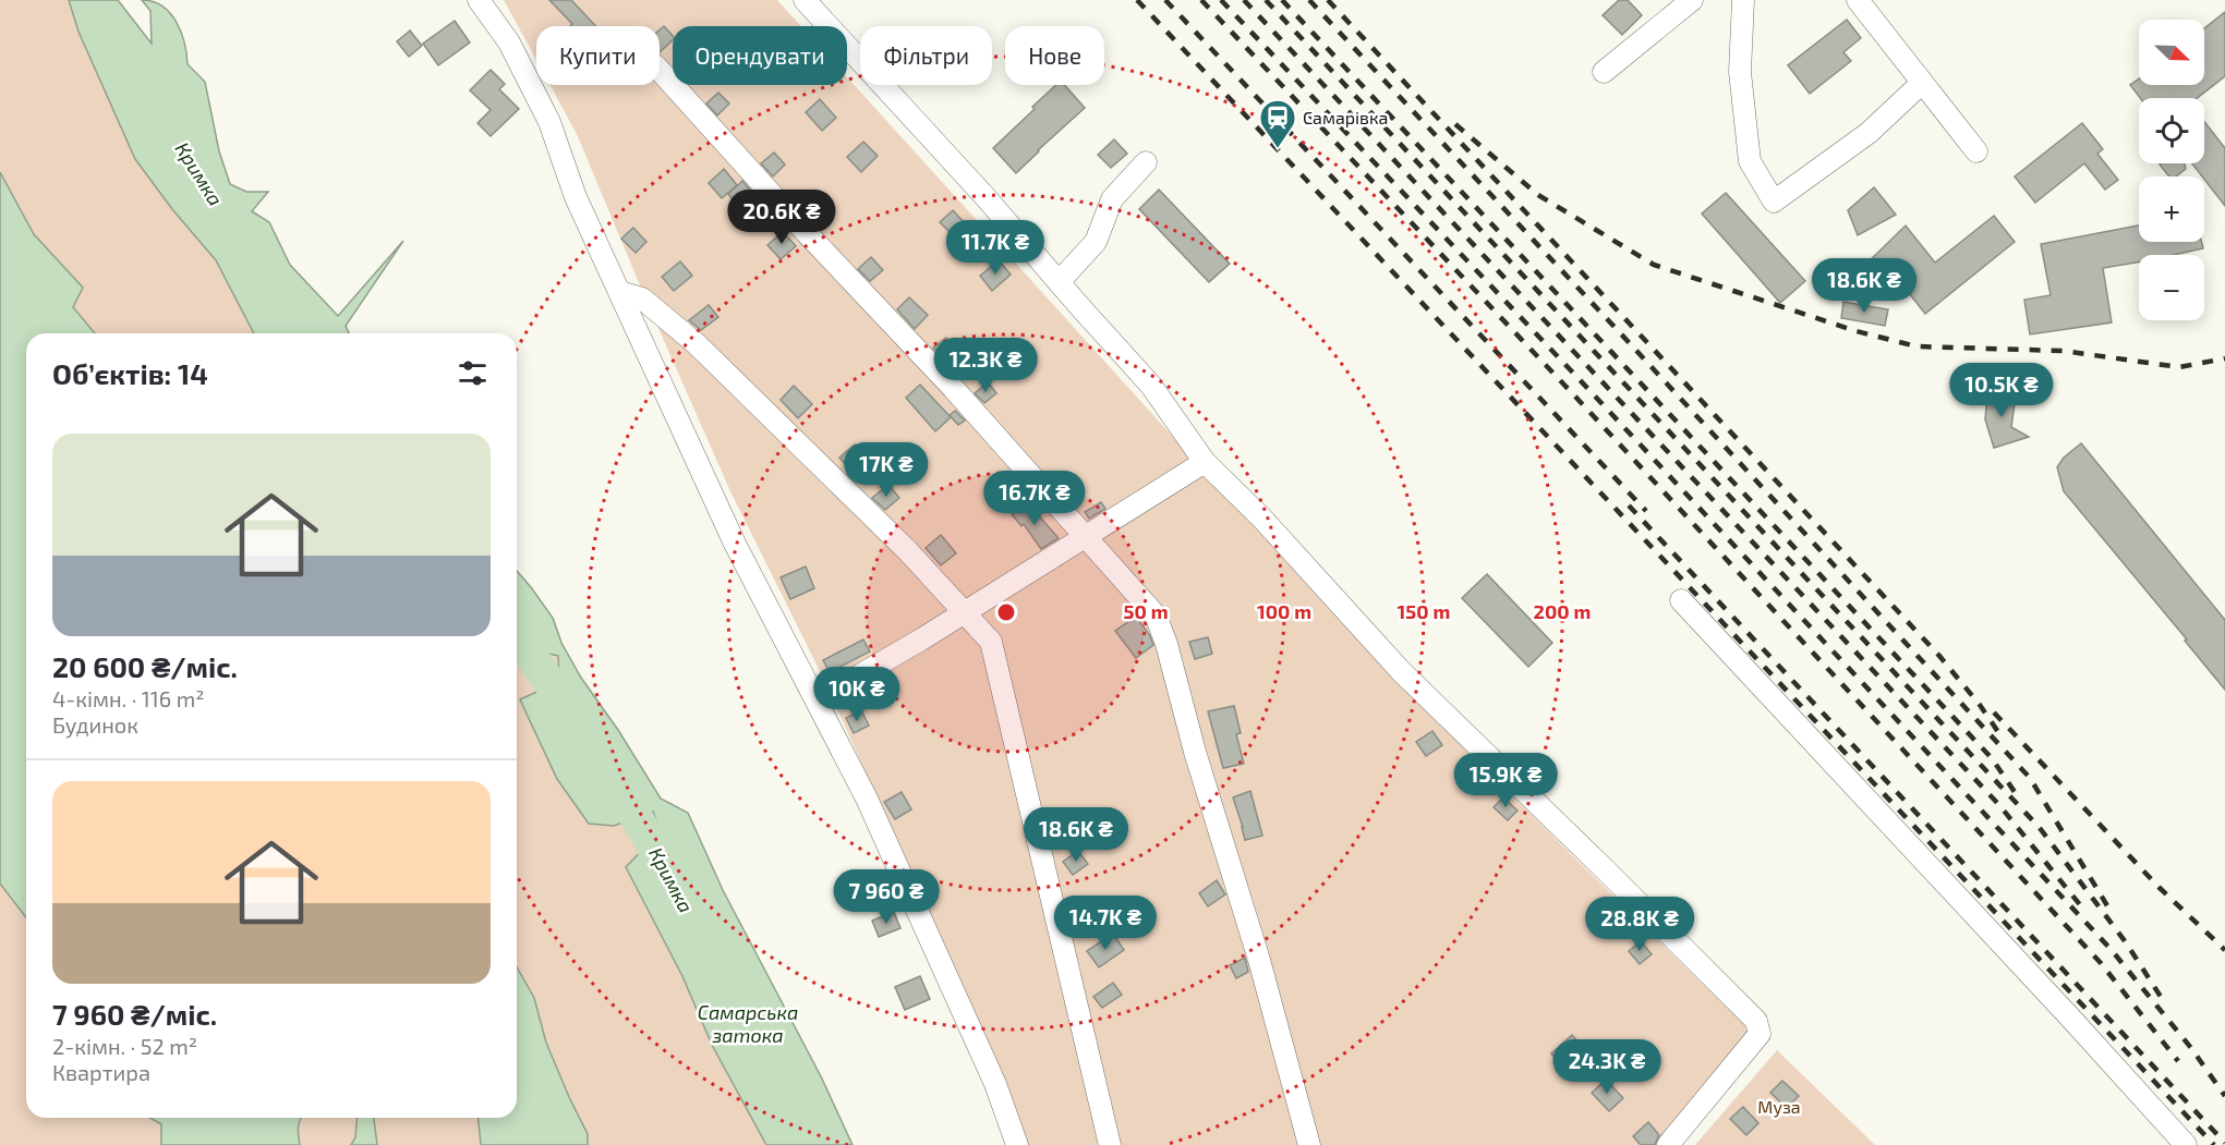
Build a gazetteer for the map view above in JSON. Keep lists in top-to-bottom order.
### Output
{
  "water": ["Кримка", "Самарська затока"],
  "parks": ["Муза"],
  "places": {
    "station": ["Самарівка"]
  },
  "north": "bottom right",
  "page": {
    "map_buttons": ["+", "−"],
    "chip": [
      "Купити",
      "Орендувати",
      "Фільтри",
      "Нове"
    ],
    "price": [
      "20.6K ₴",
      "11.7K ₴",
      "18.6K ₴",
      "12.3K ₴",
      "10.5K ₴",
      "17K ₴",
      "16.7K ₴",
      "10K ₴",
      "15.9K ₴",
      "18.6K ₴",
      "7 960 ₴",
      "14.7K ₴",
      "28.8K ₴",
      "24.3K ₴"
    ],
    "heading": "Об’єктів: 14",
    "list": [
      {
        "name": "20 600 ₴/міс.",
        "note": "4-кімн. · 116 m² · Будинок"
      },
      {
        "name": "7 960 ₴/міс.",
        "note": "2-кімн. · 52 m² · Квартира"
      }
    ]
  },
  "rings": [
    "50 m",
    "100 m",
    "150 m",
    "200 m"
  ]
}
